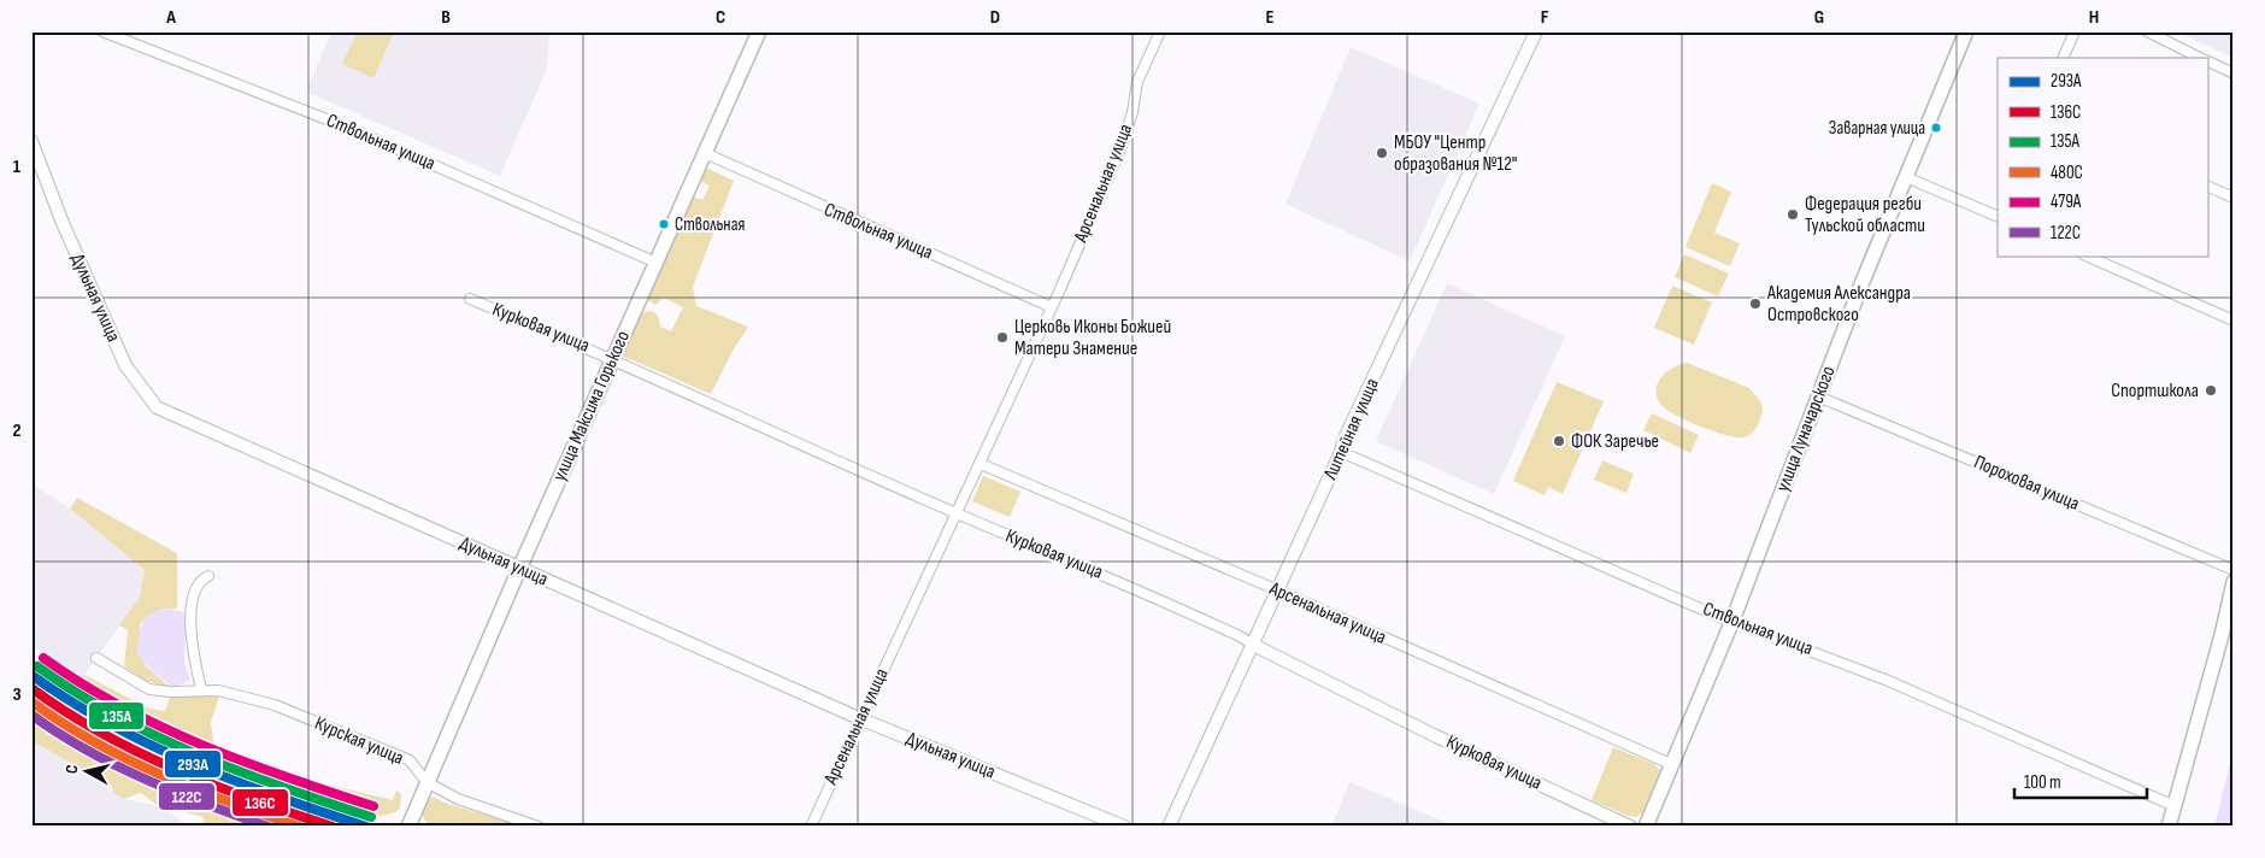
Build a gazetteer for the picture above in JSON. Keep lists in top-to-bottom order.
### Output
{
  "streets": {
    "main road": ["улица Максима Горького", "улица Луначарского"],
    "street": [
      "Ствольная улица",
      "Арсенальная улица",
      "Дульная улица",
      "Курковая улица",
      "Литейная улица",
      "Пороховая улица",
      "Курская улица"
    ]
  },
  "crossings": [
    ["Ствольная улица", "Арсенальная улица"],
    ["Ствольная улица", "улица Максима Горького"],
    ["Ствольная улица", "Литейная улица"],
    ["Ствольная улица", "улица Луначарского"],
    ["Арсенальная улица", "Дульная улица"],
    ["Арсенальная улица", "Курковая улица"],
    ["Арсенальная улица", "Литейная улица"],
    ["Арсенальная улица", "улица Луначарского"],
    ["Дульная улица", "улица Максима Горького"],
    ["Курковая улица", "улица Максима Горького"],
    ["Курковая улица", "Литейная улица"],
    ["улица Максима Горького", "Курская улица"],
    ["улица Луначарского", "Пороховая улица"]
  ],
  "places": [
    "Заварная улица",
    "МБОУ \"Центр образования №12\"",
    "Федерация регби Тульской области",
    "Ствольная",
    "Академия Александра Островского",
    "Церковь Иконы Божией Матери Знамение",
    "Спортшкола",
    "ФОК Заречье"
  ],
  "lines": [
    "transit line 479А",
    "transit line 135А",
    "transit line 293А",
    "transit line 136С",
    "transit line 480С",
    "transit line 122С"
  ],
  "legend": [
    "293А",
    "136С",
    "135А",
    "480С",
    "479А",
    "122С"
  ],
  "scale_bar": "100 m",
  "north": "left",
  "grid": {
    "columns": [
      "A",
      "B",
      "C",
      "D",
      "E",
      "F",
      "G",
      "H"
    ],
    "rows": ["1", "2", "3"]
  }
}
